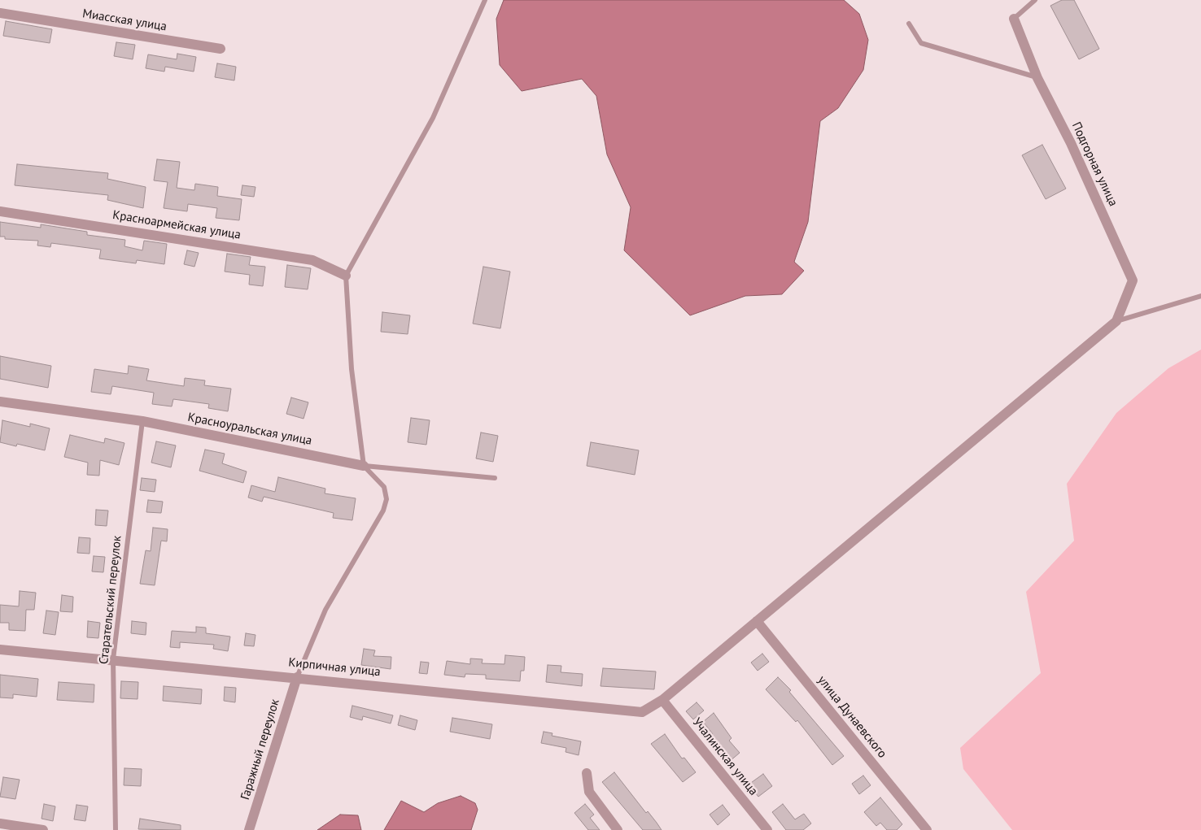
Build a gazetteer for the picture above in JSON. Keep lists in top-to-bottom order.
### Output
{
  "streets": {
    "street": [
      "Миасская улица",
      "Подгорная улица",
      "Красноармейская улица",
      "Красноуральская улица",
      "Кирпичная улица",
      "улица Дунаевского",
      "Гаражный переулок",
      "Учалинская улица"
    ],
    "lane": ["Старательский переулок"]
  },
  "crossings": [
    ["Подгорная улица", "Кирпичная улица"],
    ["Красноуральская улица", "Старательский переулок"],
    ["Старательский переулок", "Кирпичная улица"],
    ["Кирпичная улица", "улица Дунаевского"],
    ["Кирпичная улица", "Гаражный переулок"],
    ["Кирпичная улица", "Учалинская улица"]
  ]
}
